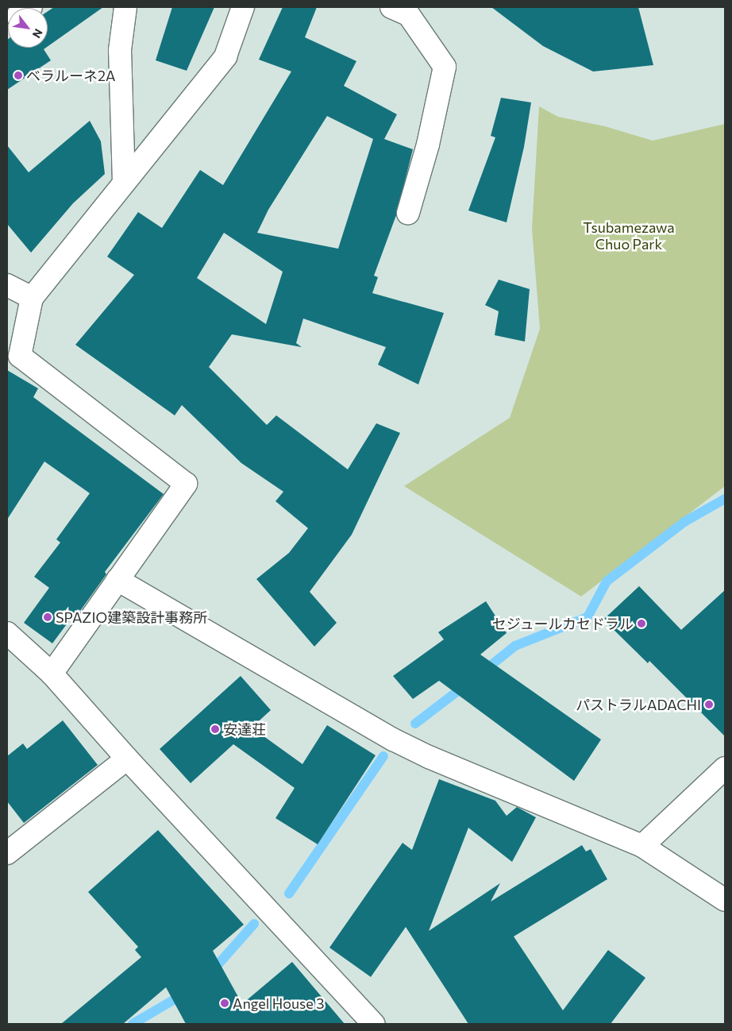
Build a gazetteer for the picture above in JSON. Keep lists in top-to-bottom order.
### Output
{
  "parks": ["Tsubamezawa Chuo Park"],
  "places": [
    "ベラルーネ2A",
    "SPAZIO建築設計事務所",
    "セジュールカセドラル",
    "パストラルADACHI",
    "安達荘",
    "Angel House 3"
  ],
  "north": "bottom right"
}
